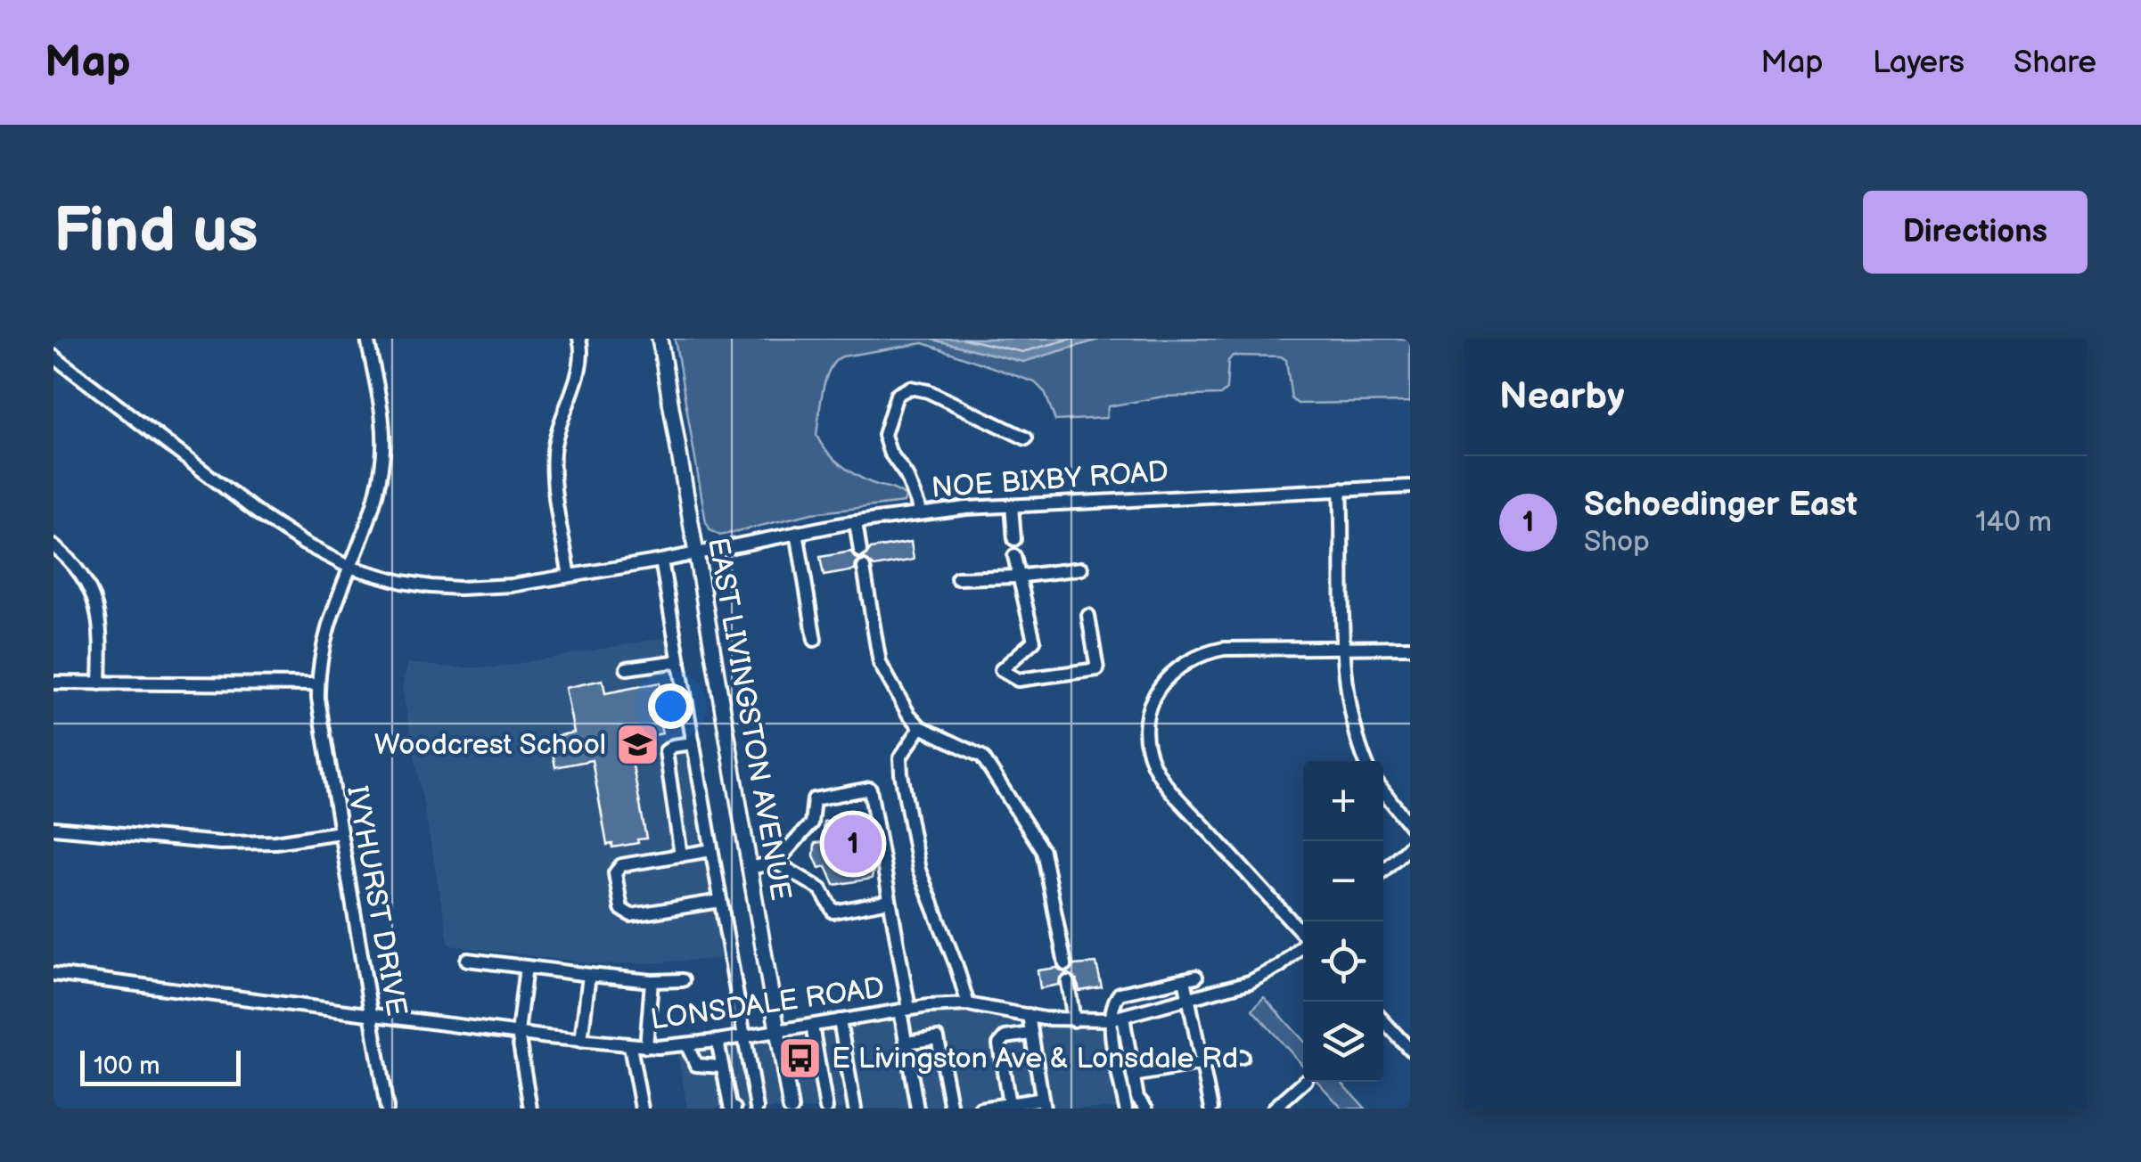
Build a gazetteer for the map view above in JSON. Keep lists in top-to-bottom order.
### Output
{
  "streets": {
    "main road": ["EAST LIVINGSTON AVENUE"],
    "street": ["NOE BIXBY ROAD", "IVYHURST DRIVE", "LONSDALE ROAD"]
  },
  "crossings": [
    ["NOE BIXBY ROAD", "EAST LIVINGSTON AVENUE"],
    ["NOE BIXBY ROAD", "IVYHURST DRIVE"],
    ["EAST LIVINGSTON AVENUE", "LONSDALE ROAD"],
    ["IVYHURST DRIVE", "LONSDALE ROAD"]
  ],
  "places": {
    "school or university": ["Woodcrest School"],
    "bus stop": ["E Livingston Ave & Lonsdale Rd"]
  },
  "scale_bar": "100 m",
  "page": {
    "header": "Map",
    "nav": ["Map", "Layers", "Share"],
    "buttons": "Directions",
    "title": "Find us",
    "heading": "Nearby",
    "list": [
      {
        "mark": "1",
        "name": "Schoedinger East",
        "note": "Shop",
        "value": "140 m"
      }
    ],
    "map_buttons": ["+", "−"],
    "pins": "1",
    "scale": "100 m"
  }
}
